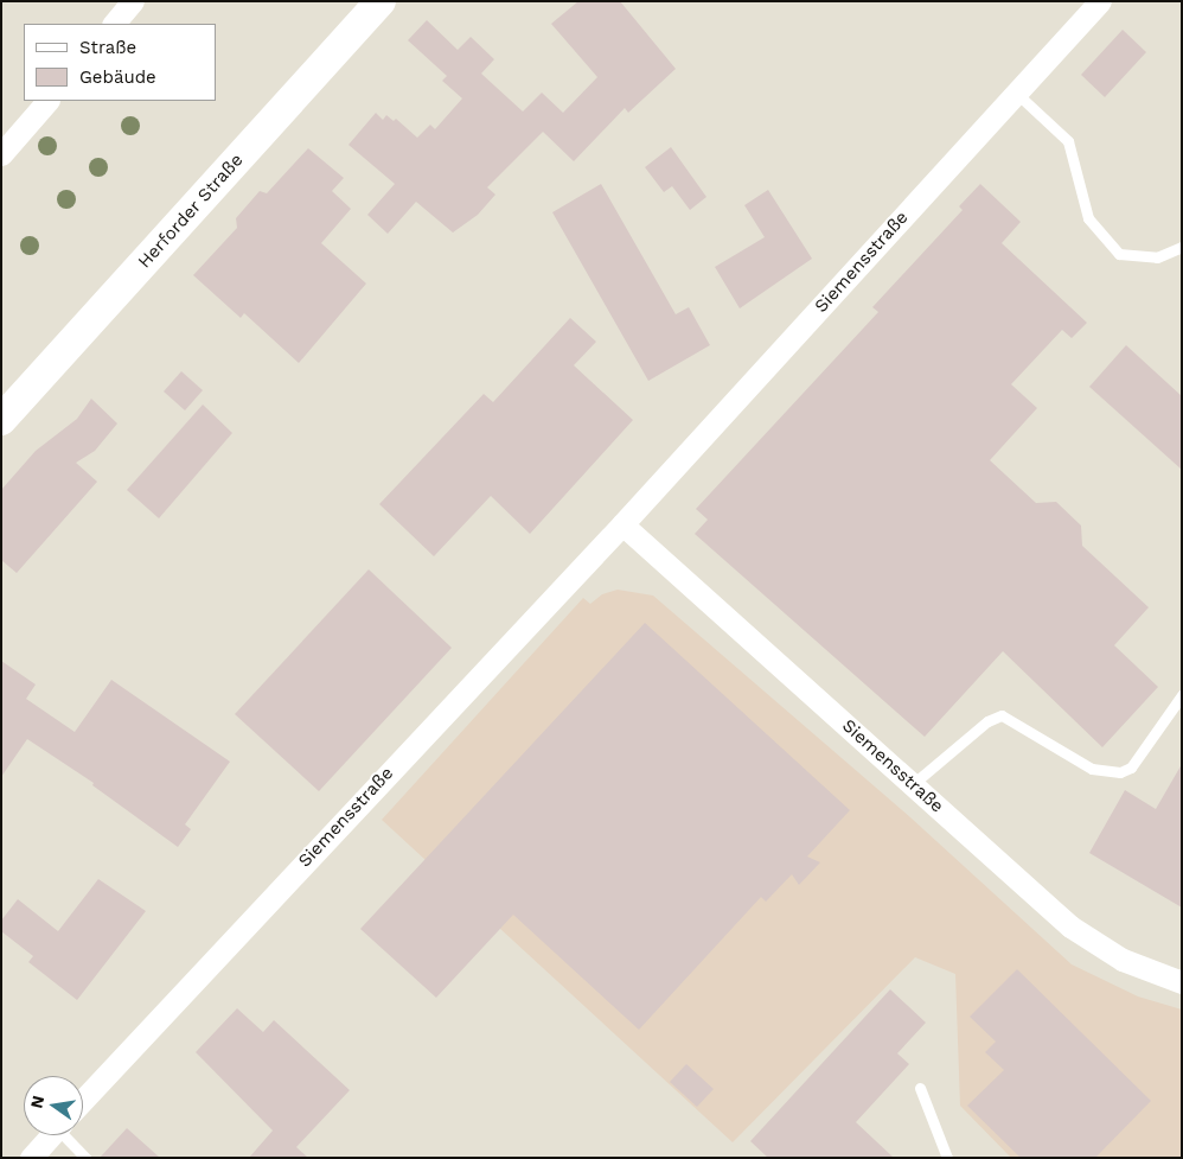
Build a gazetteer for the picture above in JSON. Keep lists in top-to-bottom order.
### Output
{
  "streets": {
    "main road": ["Herforder Straße"],
    "street": ["Siemensstraße"]
  },
  "legend": ["Straße", "Gebäude"],
  "north": "left"
}
